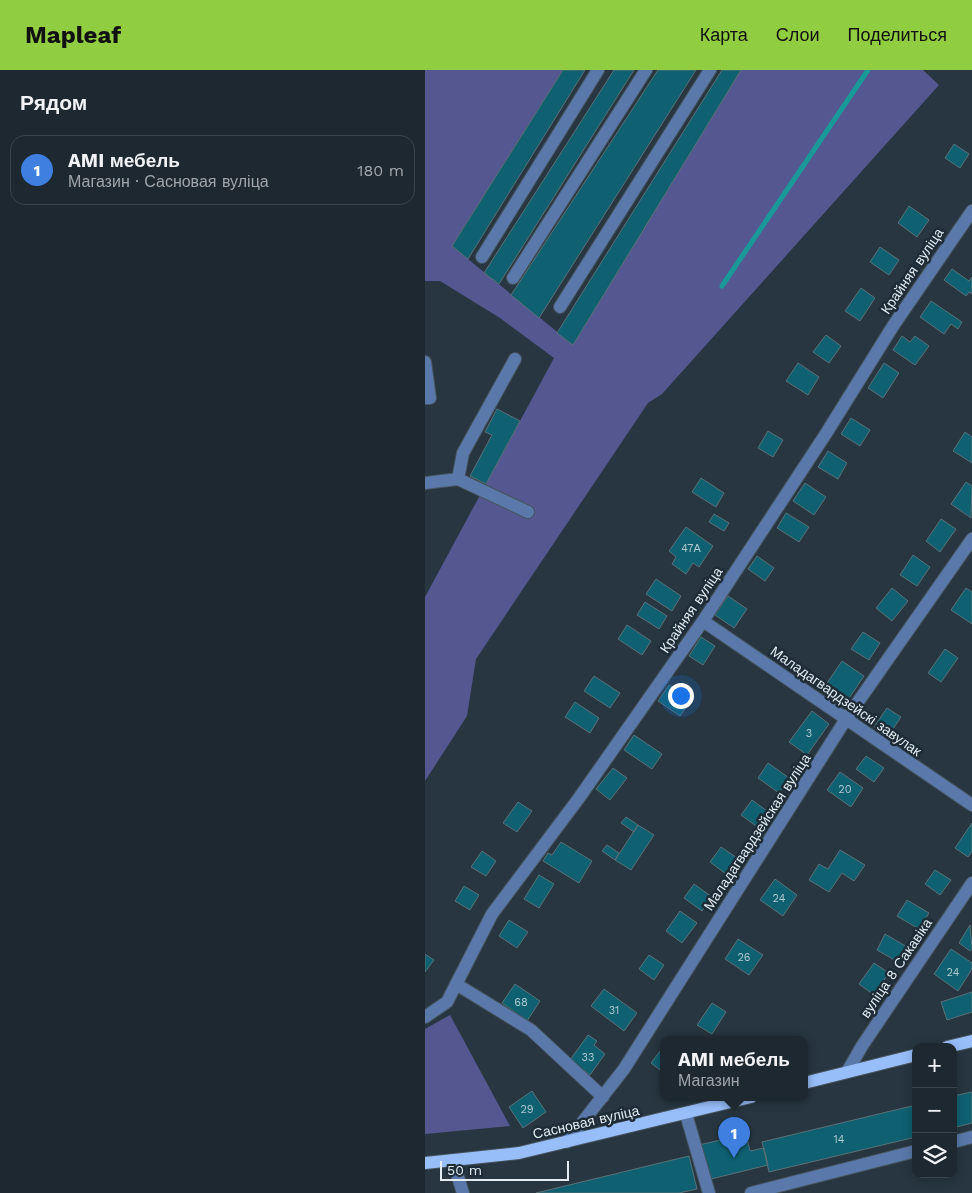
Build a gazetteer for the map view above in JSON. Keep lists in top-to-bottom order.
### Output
{
  "streets": {
    "main road": ["Сасновая вуліца"],
    "street": [
      "Крайняя вуліца",
      "Маладагвардзейскі завулак",
      "Маладагвардзейская вуліца",
      "вуліца 8 Сакавіка"
    ]
  },
  "crossings": [
    ["Крайняя вуліца", "Маладагвардзейскі завулак"],
    ["Маладагвардзейскі завулак", "Маладагвардзейская вуліца"],
    ["Маладагвардзейская вуліца", "Сасновая вуліца"]
  ],
  "house_numbers": [
    "47А",
    "3",
    "20",
    "24",
    "26",
    "24",
    "68",
    "31",
    "33",
    "29",
    "14"
  ],
  "scale_bar": "50 m",
  "page": {
    "header": "Mapleaf",
    "nav": ["Карта", "Слои", "Поделиться"],
    "heading": "Рядом",
    "list": [
      {
        "mark": "1",
        "name": "AMI мебель",
        "note": "Магазин · Сасновая вуліца",
        "value": "180 m"
      }
    ],
    "popup": ["AMI мебель", "Магазин"],
    "map_buttons": ["+", "−"],
    "pins": "1",
    "scale": "50 m"
  }
}
